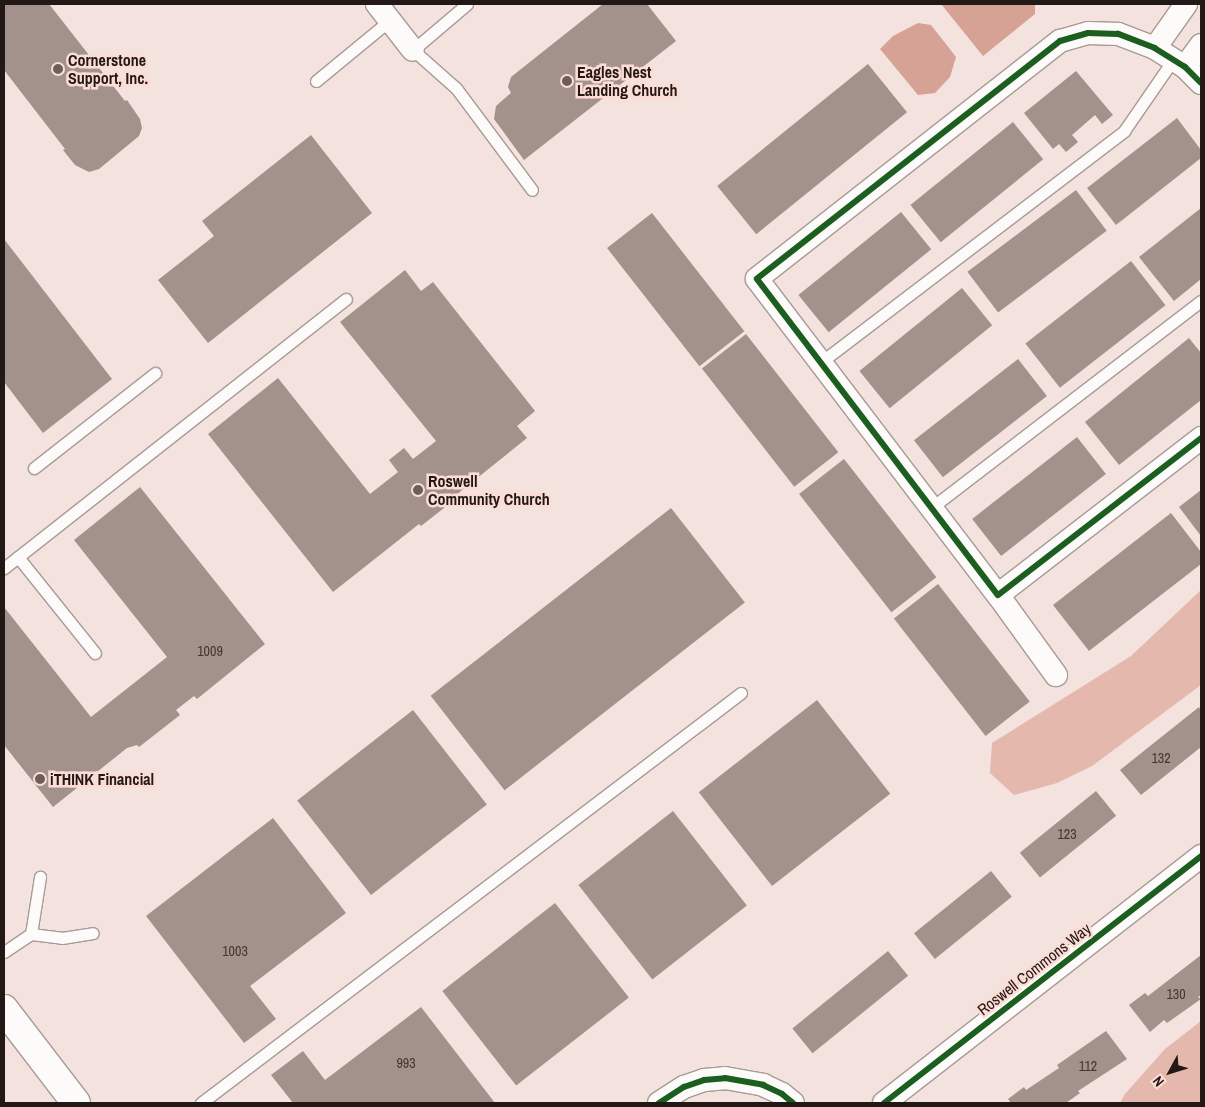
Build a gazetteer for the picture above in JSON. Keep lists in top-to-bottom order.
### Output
{
  "streets": {
    "street": ["Roswell Commons Way"]
  },
  "places": [
    "Cornerstone Support, Inc.",
    "Eagles Nest Landing Church",
    "Roswell Community Church",
    "iTHINK Financial"
  ],
  "house_numbers": [
    "1009",
    "132",
    "123",
    "1003",
    "130",
    "993",
    "112"
  ],
  "north": "bottom left"
}
